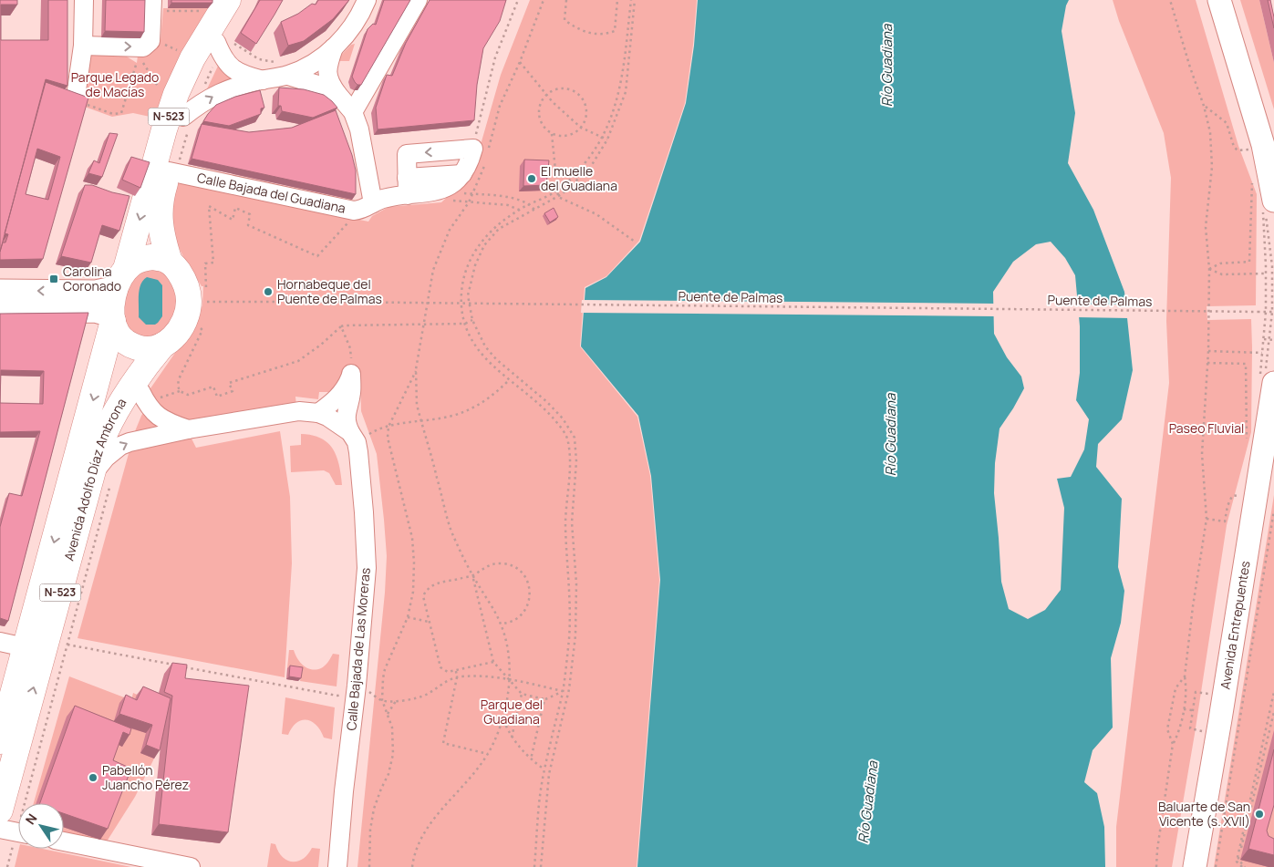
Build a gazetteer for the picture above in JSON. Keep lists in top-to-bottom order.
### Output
{
  "streets": {
    "highway": ["N-523", "Avenida Adolfo Díaz Ambrona"],
    "main road": ["Avenida Entrepuentes"],
    "street": ["Calle Bajada del Guadiana", "Calle Bajada de Las Moreras"],
    "path": ["Puente de Palmas"]
  },
  "crossings": [
    ["N-523", "Calle Bajada del Guadiana"],
    ["N-523", "Avenida Adolfo Díaz Ambrona"]
  ],
  "water": ["Río Guadiana"],
  "parks": ["Parque Legado de Macías", "Paseo Fluvial", "Parque del Guadiana"],
  "places": {
    "other": [
      "El muelle del Guadiana",
      "Hornabeque del Puente de Palmas",
      "Pabellón Juancho Pérez",
      "Baluarte de San Vicente (s. XVII)"
    ],
    "transit": ["Carolina Coronado"]
  },
  "north": "top left"
}
